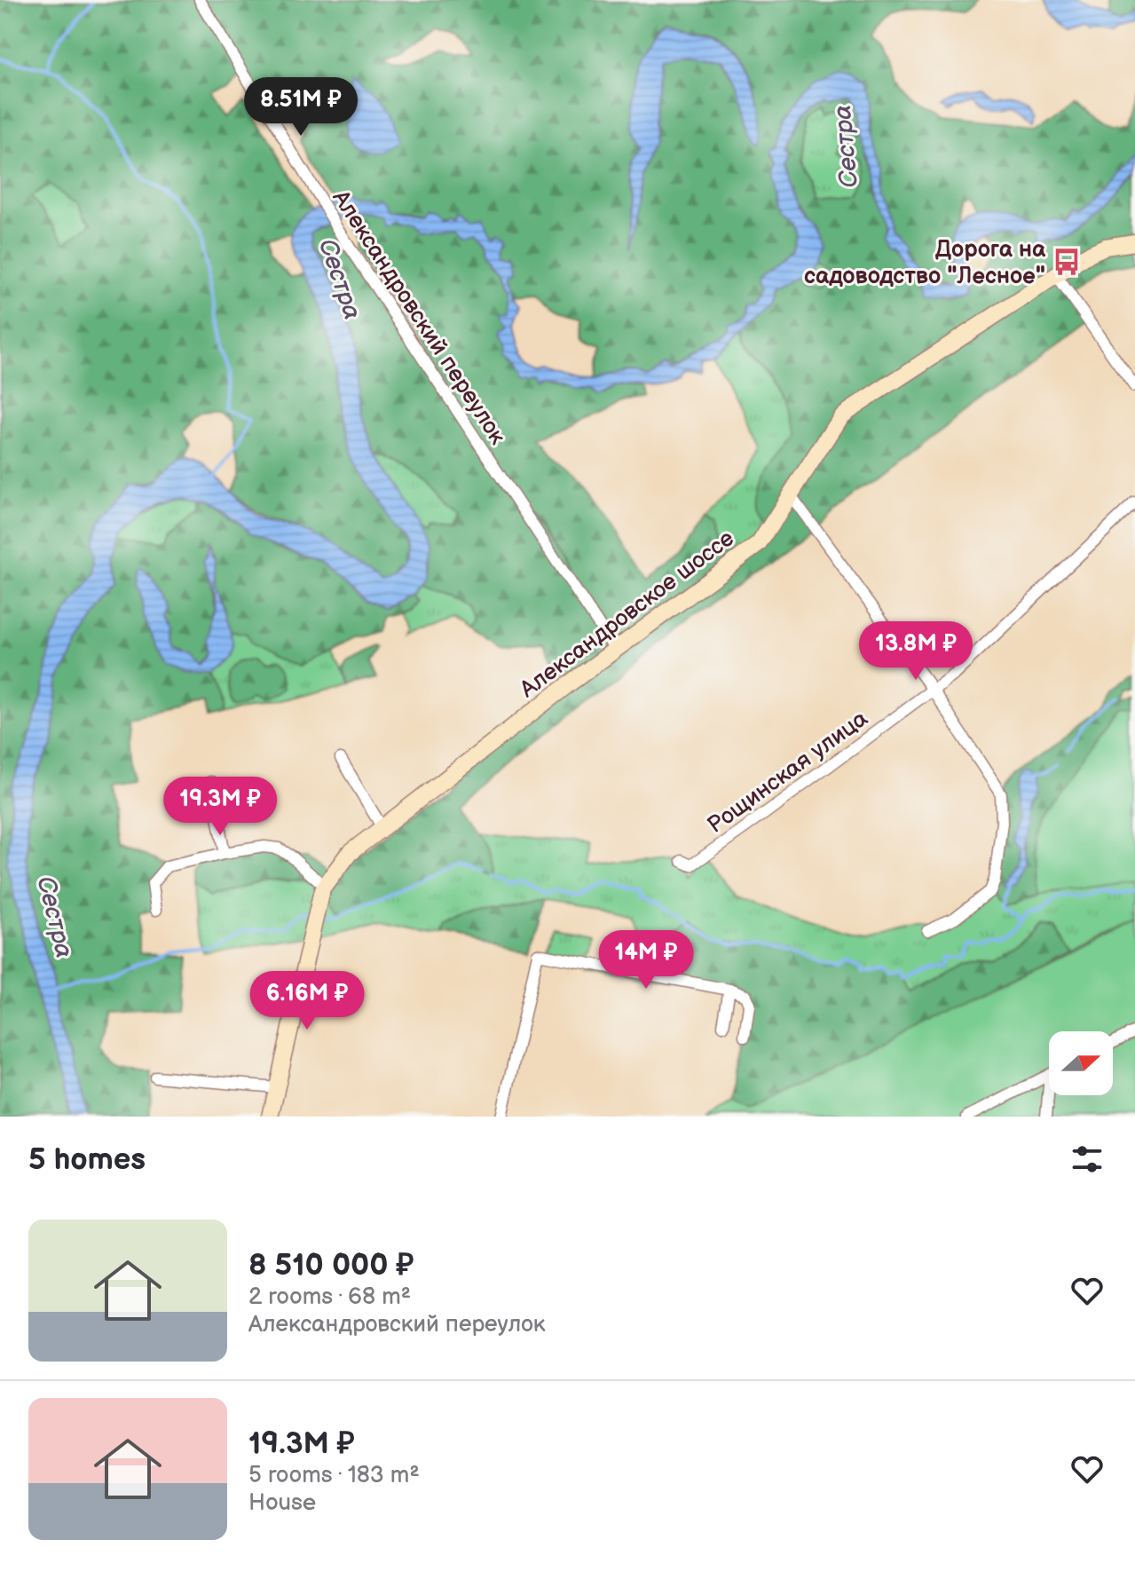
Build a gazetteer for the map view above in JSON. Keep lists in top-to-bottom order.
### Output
{
  "streets": {
    "street": ["Александровский переулок", "Александровское шоссе", "Рощинская улица"]
  },
  "crossings": [
    ["Александровский переулок", "Александровское шоссе"]
  ],
  "water": ["Сестра"],
  "places": {
    "bus stop": ["Дорога на садоводство \"Лесное\""]
  },
  "north": "right",
  "page": {
    "price": [
      "8.51M ₽",
      "13.8M ₽",
      "19.3M ₽",
      "14M ₽",
      "6.16M ₽"
    ],
    "heading": "5 homes",
    "list": [
      {
        "name": "8 510 000 ₽",
        "note": "2 rooms · 68 m² · Александровский переулок"
      },
      {
        "name": "19.3M ₽",
        "note": "5 rooms · 183 m² · House"
      }
    ]
  }
}
